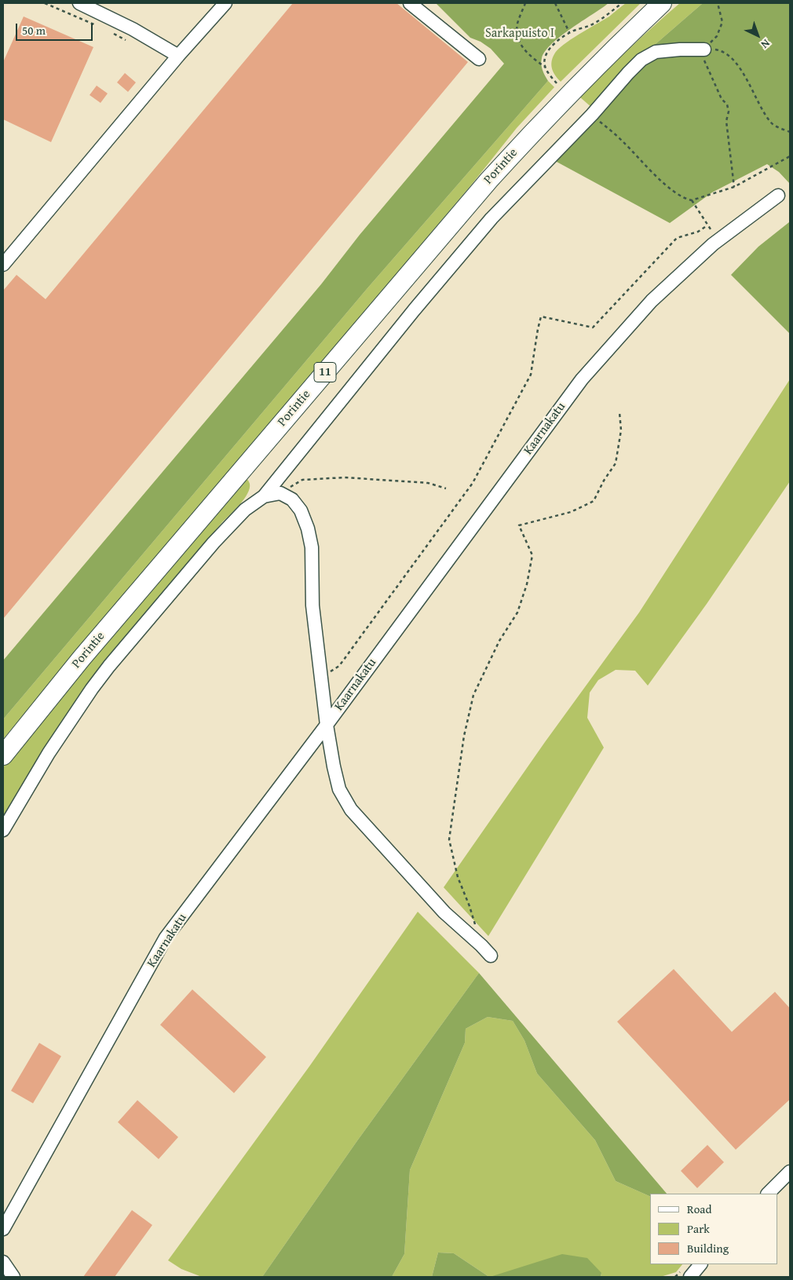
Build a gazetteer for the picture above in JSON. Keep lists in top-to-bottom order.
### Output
{
  "streets": {
    "highway": ["Porintie", "11"],
    "street": ["Kaarnakatu"]
  },
  "parks": ["Sarkapuisto I"],
  "legend": ["Road", "Park", "Building"],
  "scale_bar": "50 m",
  "north": "bottom right"
}
